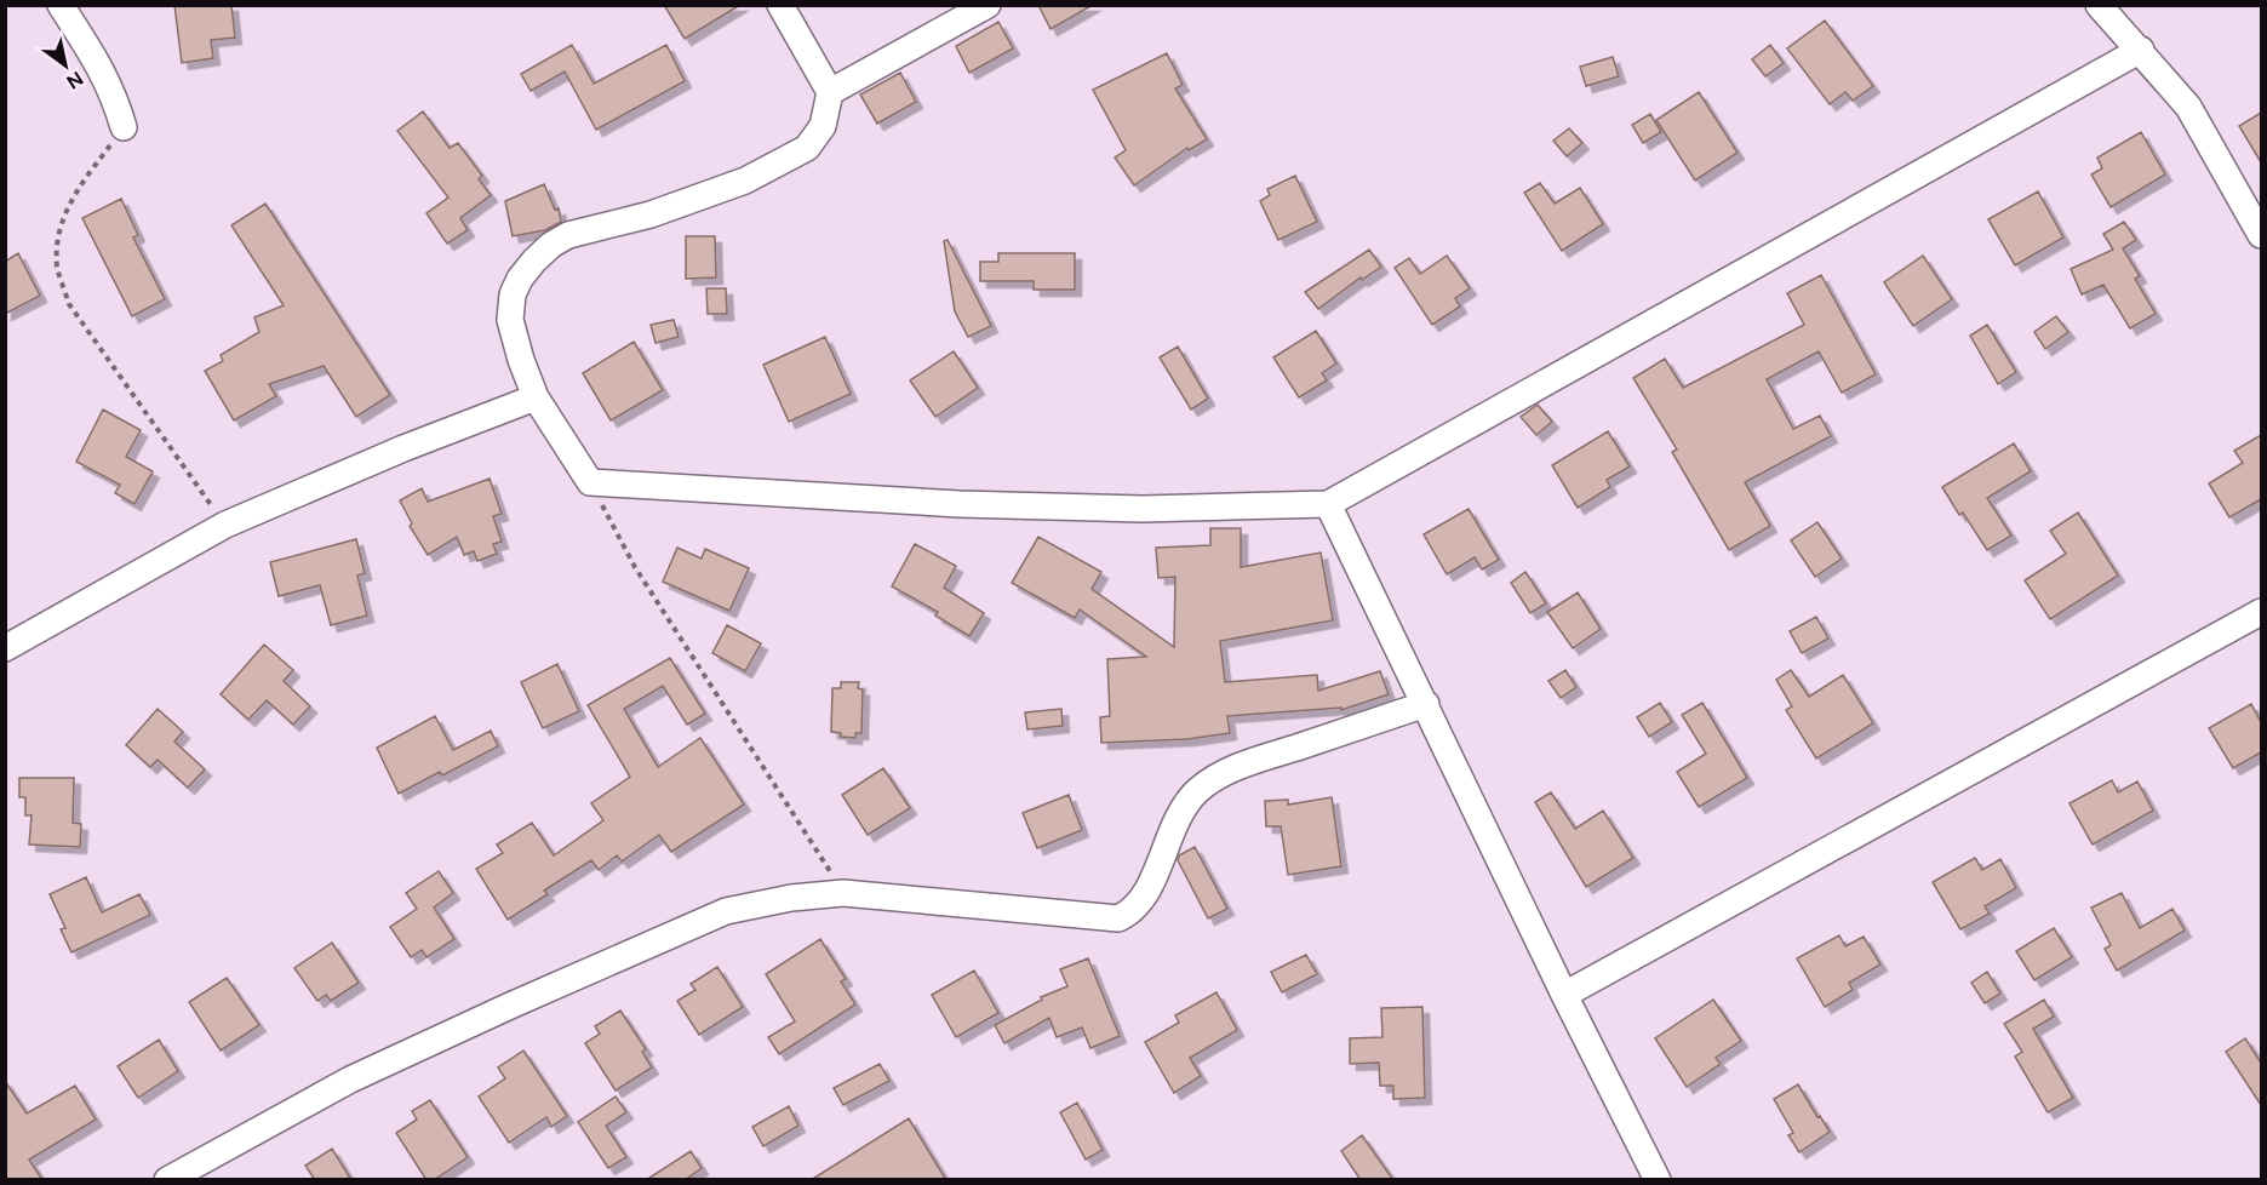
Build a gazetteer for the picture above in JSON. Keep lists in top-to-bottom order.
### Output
{
  "north": "bottom right"
}
